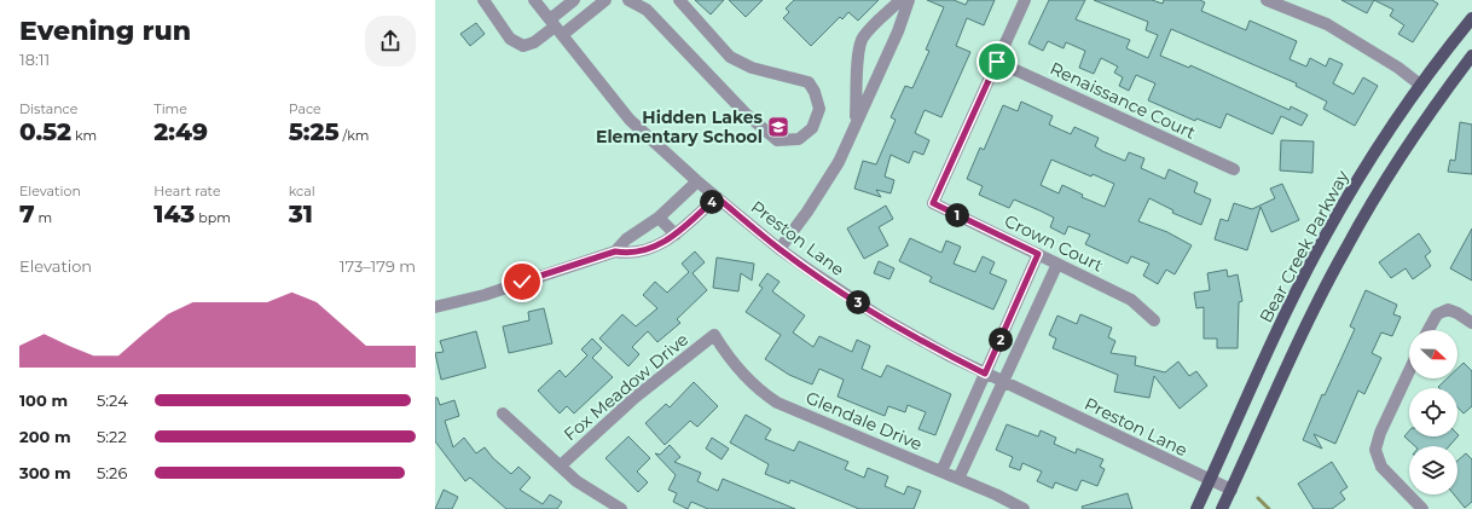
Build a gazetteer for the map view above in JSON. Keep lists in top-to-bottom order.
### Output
{
  "streets": {
    "main road": ["Bear Creek Parkway"],
    "street": [
      "Renaissance Court",
      "Preston Lane",
      "Crown Court",
      "Fox Meadow Drive",
      "Glendale Drive"
    ]
  },
  "crossings": [
    ["Renaissance Court", "Crown Court"],
    ["Preston Lane", "Bear Creek Parkway"],
    ["Fox Meadow Drive", "Glendale Drive"]
  ],
  "places": {
    "school or university": ["Hidden Lakes Elementary School"]
  },
  "north": "right",
  "page": {
    "heading": ["Evening run", "18:11"],
    "stats": [
      ["Distance", "0.52 km"],
      ["Time", "2:49"],
      ["Pace", "5:25 /km"],
      ["Elevation", "7 m"],
      ["Heart rate", "143 bpm"],
      ["kcal", "31"]
    ],
    "pins": [
      "4",
      "1",
      "3",
      "2"
    ],
    "chart": ["Elevation", "173–179 m"],
    "list": [
      {
        "name": "100 m",
        "note": "5:24"
      },
      {
        "name": "200 m",
        "note": "5:22"
      },
      {
        "name": "300 m",
        "note": "5:26"
      }
    ]
  }
}
